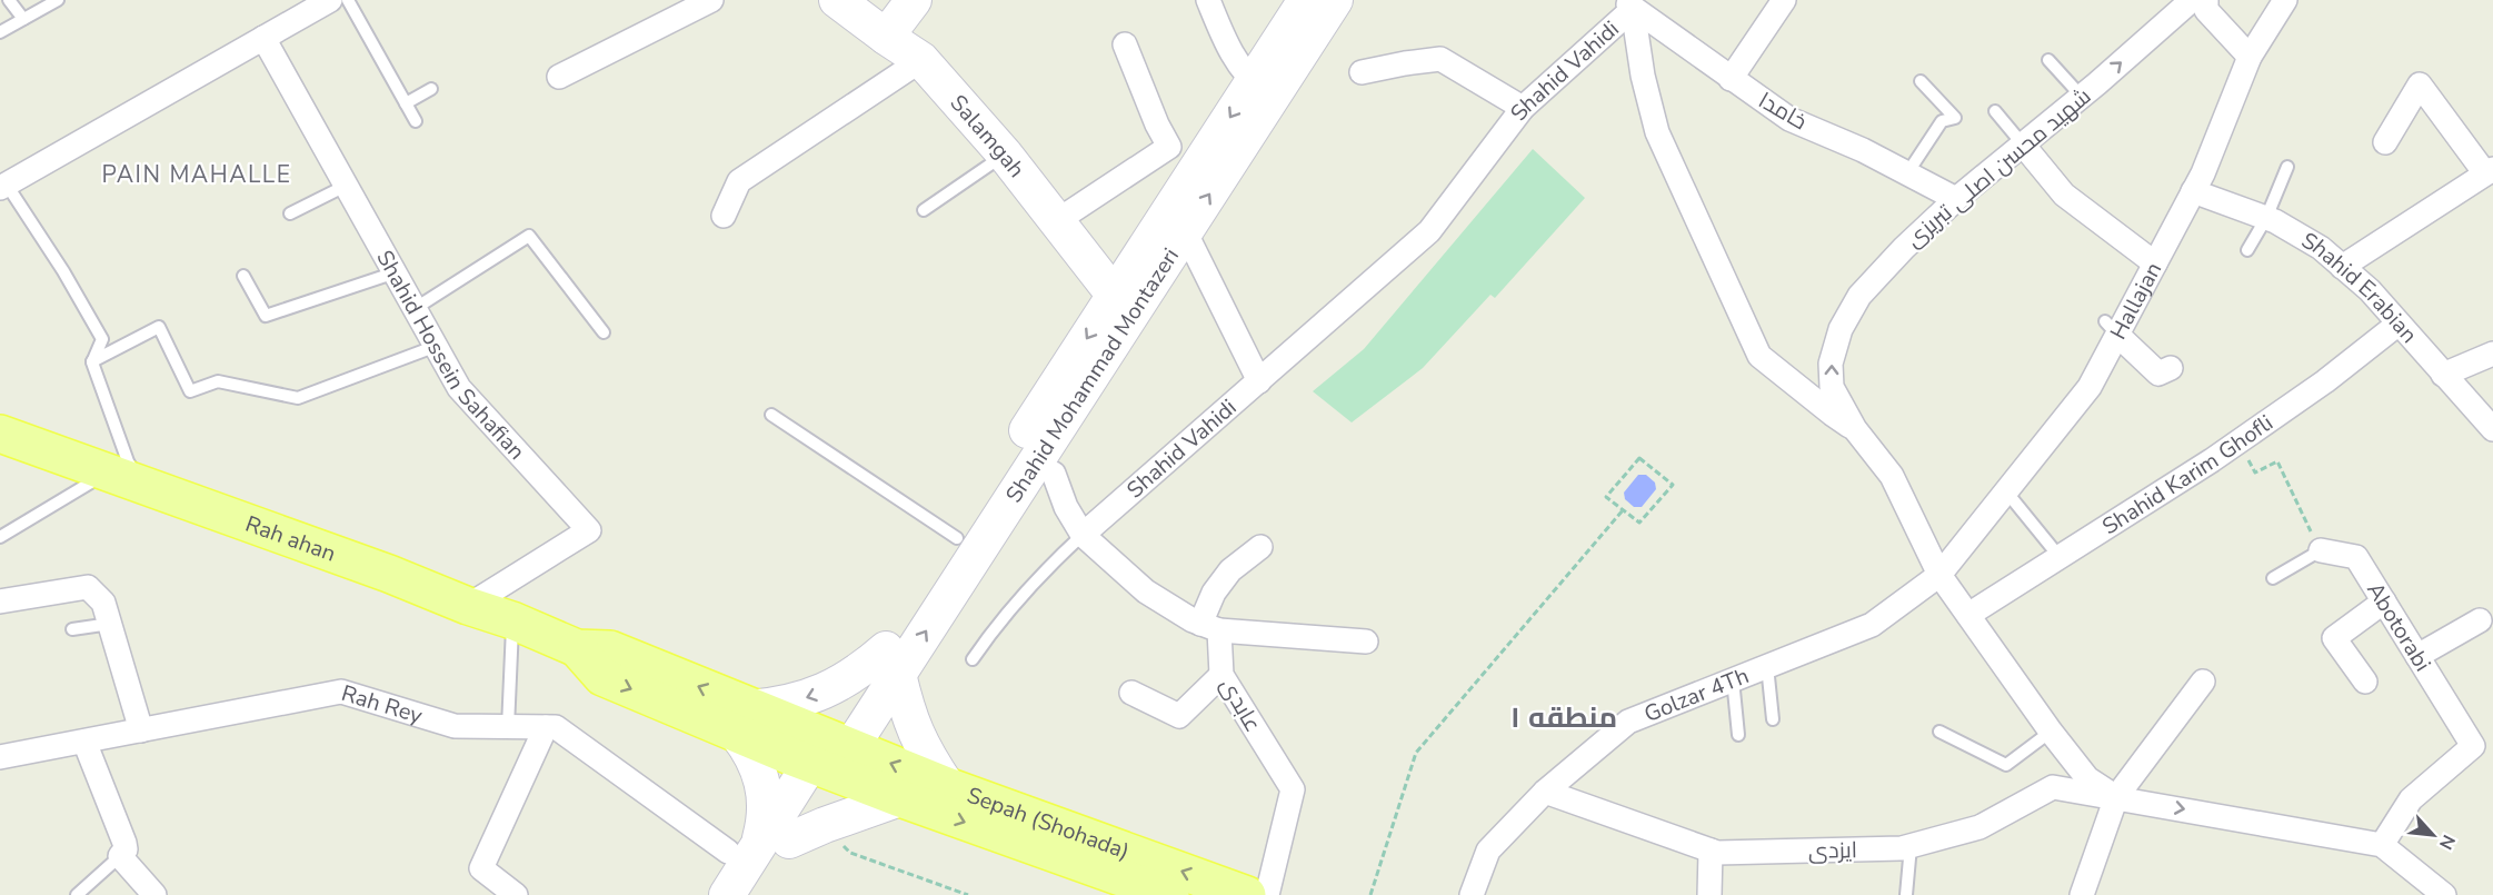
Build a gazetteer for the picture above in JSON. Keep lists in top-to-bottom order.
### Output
{
  "streets": {
    "main road": [
      "Salamgah",
      "Shahid Mohammad Montazeri",
      "Rah ahan",
      "Sepah (Shohada)"
    ],
    "street": [
      "Shahid Vahidi",
      "خامدا",
      "شهید محسن اصلی تبریزی",
      "Shahid Erabian",
      "Hallajan",
      "Shahid Hossein Sahafian",
      "Shahid Karim Ghofli",
      "Abotorabi",
      "Golzar 4Th",
      "عابدی",
      "Rah Rey",
      "ایزدی"
    ]
  },
  "crossings": [
    ["Shahid Vahidi", "خامدا"],
    ["Shahid Vahidi", "شهید محسن اصلی تبریزی"],
    ["Shahid Vahidi", "Hallajan"],
    ["Shahid Vahidi", "Shahid Karim Ghofli"],
    ["Shahid Vahidi", "Golzar 4Th"],
    ["Shahid Vahidi", "ایزدی"],
    ["خامدا", "شهید محسن اصلی تبریزی"],
    ["Salamgah", "Shahid Mohammad Montazeri"],
    ["Shahid Erabian", "Hallajan"],
    ["Shahid Erabian", "Shahid Karim Ghofli"],
    ["Hallajan", "Golzar 4Th"],
    ["Shahid Hossein Sahafian", "Rah ahan"],
    ["Shahid Mohammad Montazeri", "Rah ahan"],
    ["Shahid Mohammad Montazeri", "Rah Rey"],
    ["Shahid Mohammad Montazeri", "Sepah (Shohada)"],
    ["Rah ahan", "Sepah (Shohada)"],
    ["Abotorabi", "ایزدی"],
    ["Golzar 4Th", "ایزدی"]
  ],
  "one_way": ["شهید محسن اصلی تبریزی"],
  "districts": ["PAIN MAHALLE", "منطقه ۱"],
  "north": "bottom right"
}
